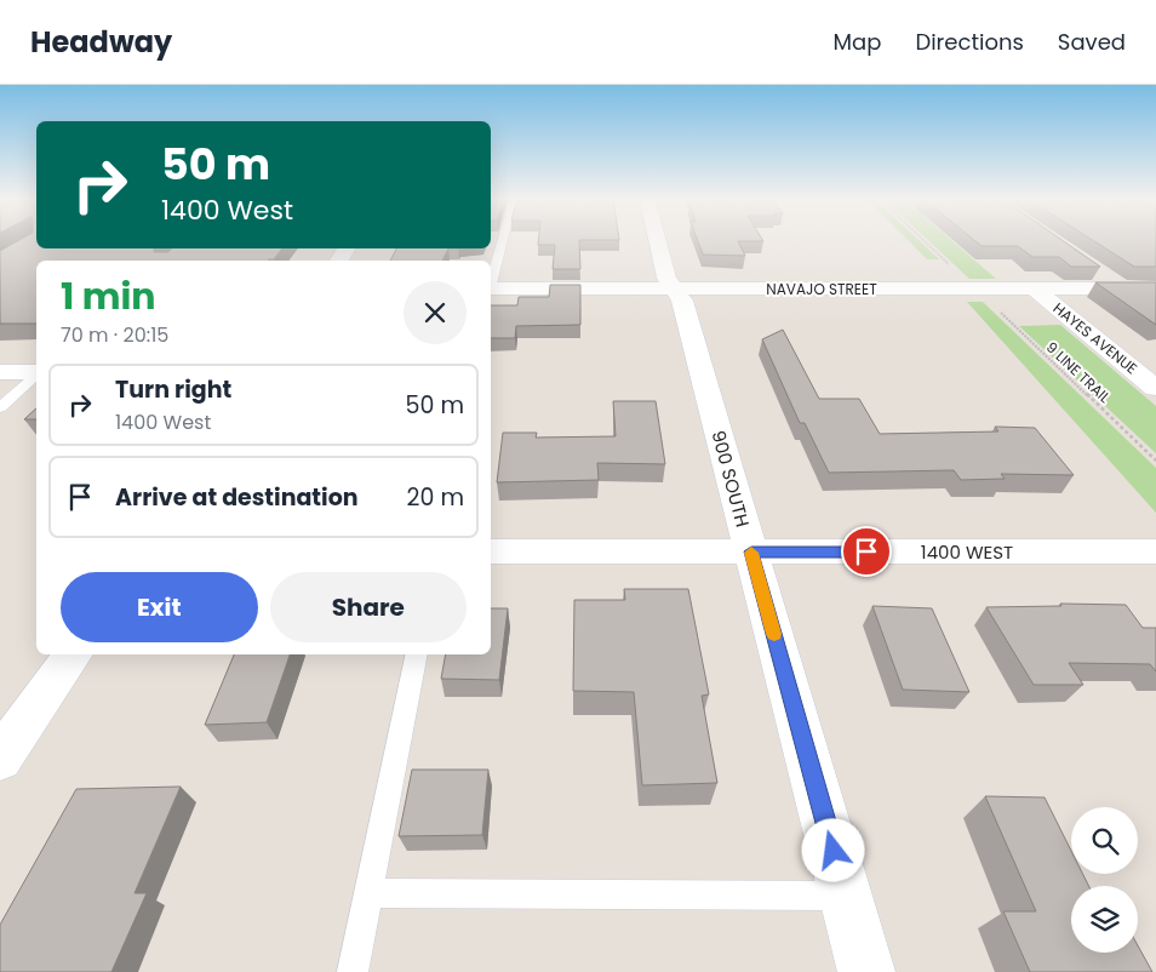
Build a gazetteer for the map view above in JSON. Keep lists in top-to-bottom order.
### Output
{
  "streets": {
    "street": [
      "NAVAJO STREET",
      "HAYES AVENUE",
      "900 SOUTH",
      "1400 WEST"
    ],
    "path": ["9 LINE TRAIL"]
  },
  "crossings": [
    ["NAVAJO STREET", "HAYES AVENUE"],
    ["NAVAJO STREET", "900 SOUTH"],
    ["900 SOUTH", "1400 WEST"]
  ],
  "page": {
    "header": "Headway",
    "nav": ["Map", "Directions", "Saved"],
    "turn": ["50 m", "1400 West"],
    "heading": ["1 min", "70 m · 20:15"],
    "list": [
      {
        "name": "Turn right",
        "note": "1400 West",
        "value": "50 m"
      },
      {
        "name": "Arrive at destination",
        "value": "20 m"
      }
    ],
    "buttons": ["Exit", "Share"]
  }
}
